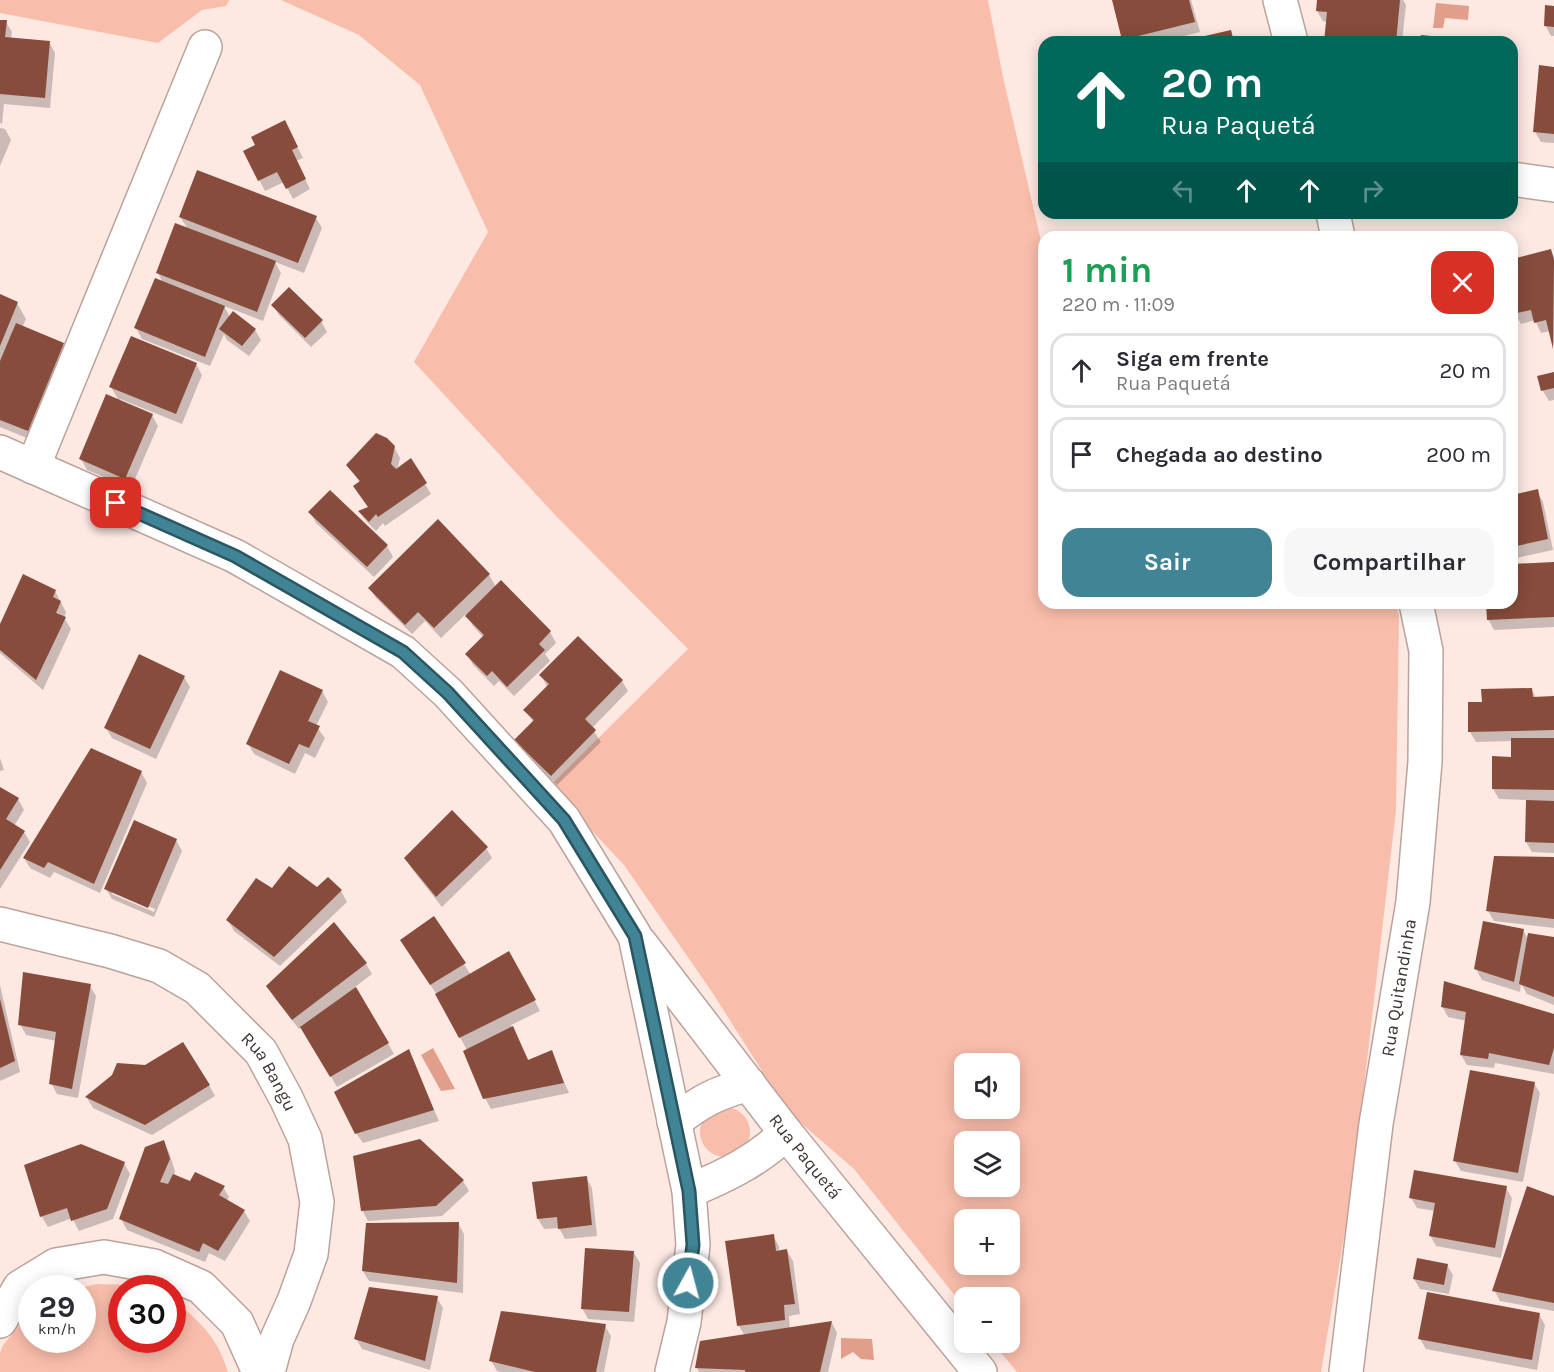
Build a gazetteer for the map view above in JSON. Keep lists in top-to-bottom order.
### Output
{
  "streets": {
    "street": ["Rua Quitandinha", "Rua Bangu", "Rua Paquetá"]
  },
  "page": {
    "turn": ["20 m", "Rua Paquetá"],
    "heading": ["1 min", "220 m · 11:09"],
    "list": [
      {
        "name": "Siga em frente",
        "note": "Rua Paquetá",
        "value": "20 m"
      },
      {
        "name": "Chegada ao destino",
        "value": "200 m"
      }
    ],
    "buttons": ["Sair", "Compartilhar"],
    "map_buttons": ["+", "−"],
    "speed": "29 km/h",
    "limit": "30"
  }
}
